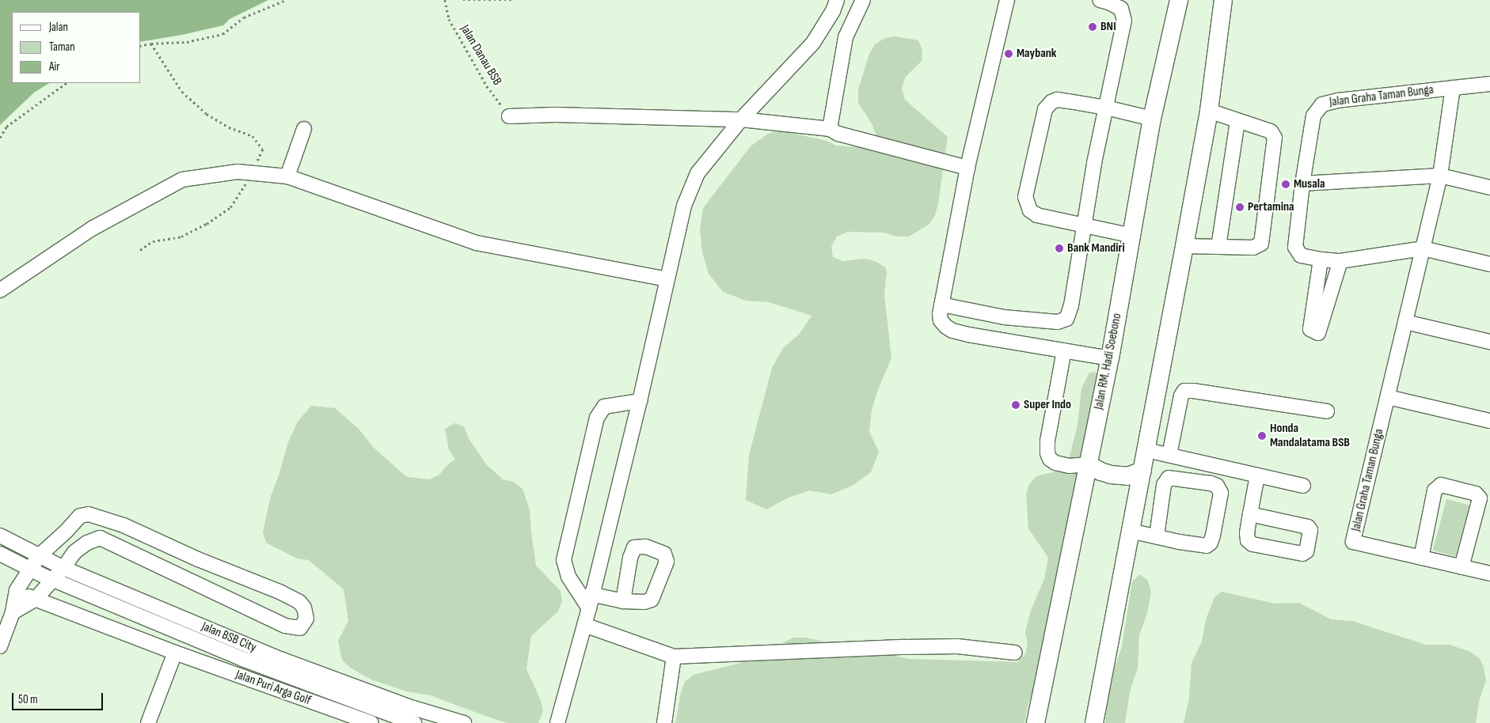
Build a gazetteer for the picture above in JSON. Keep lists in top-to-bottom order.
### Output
{
  "streets": {
    "main road": ["Jalan RM. Hadi Soebono"],
    "street": ["Jalan Graha Taman Bunga", "Jalan BSB City", "Jalan Puri Arga Golf"],
    "path": ["Jalan Danau BSB"]
  },
  "places": [
    "BNI",
    "Maybank",
    "Musala",
    "Pertamina",
    "Bank Mandiri",
    "Super Indo",
    "Honda Mandalatama BSB"
  ],
  "legend": ["Jalan", "Taman", "Air"],
  "scale_bar": "50 m"
}
